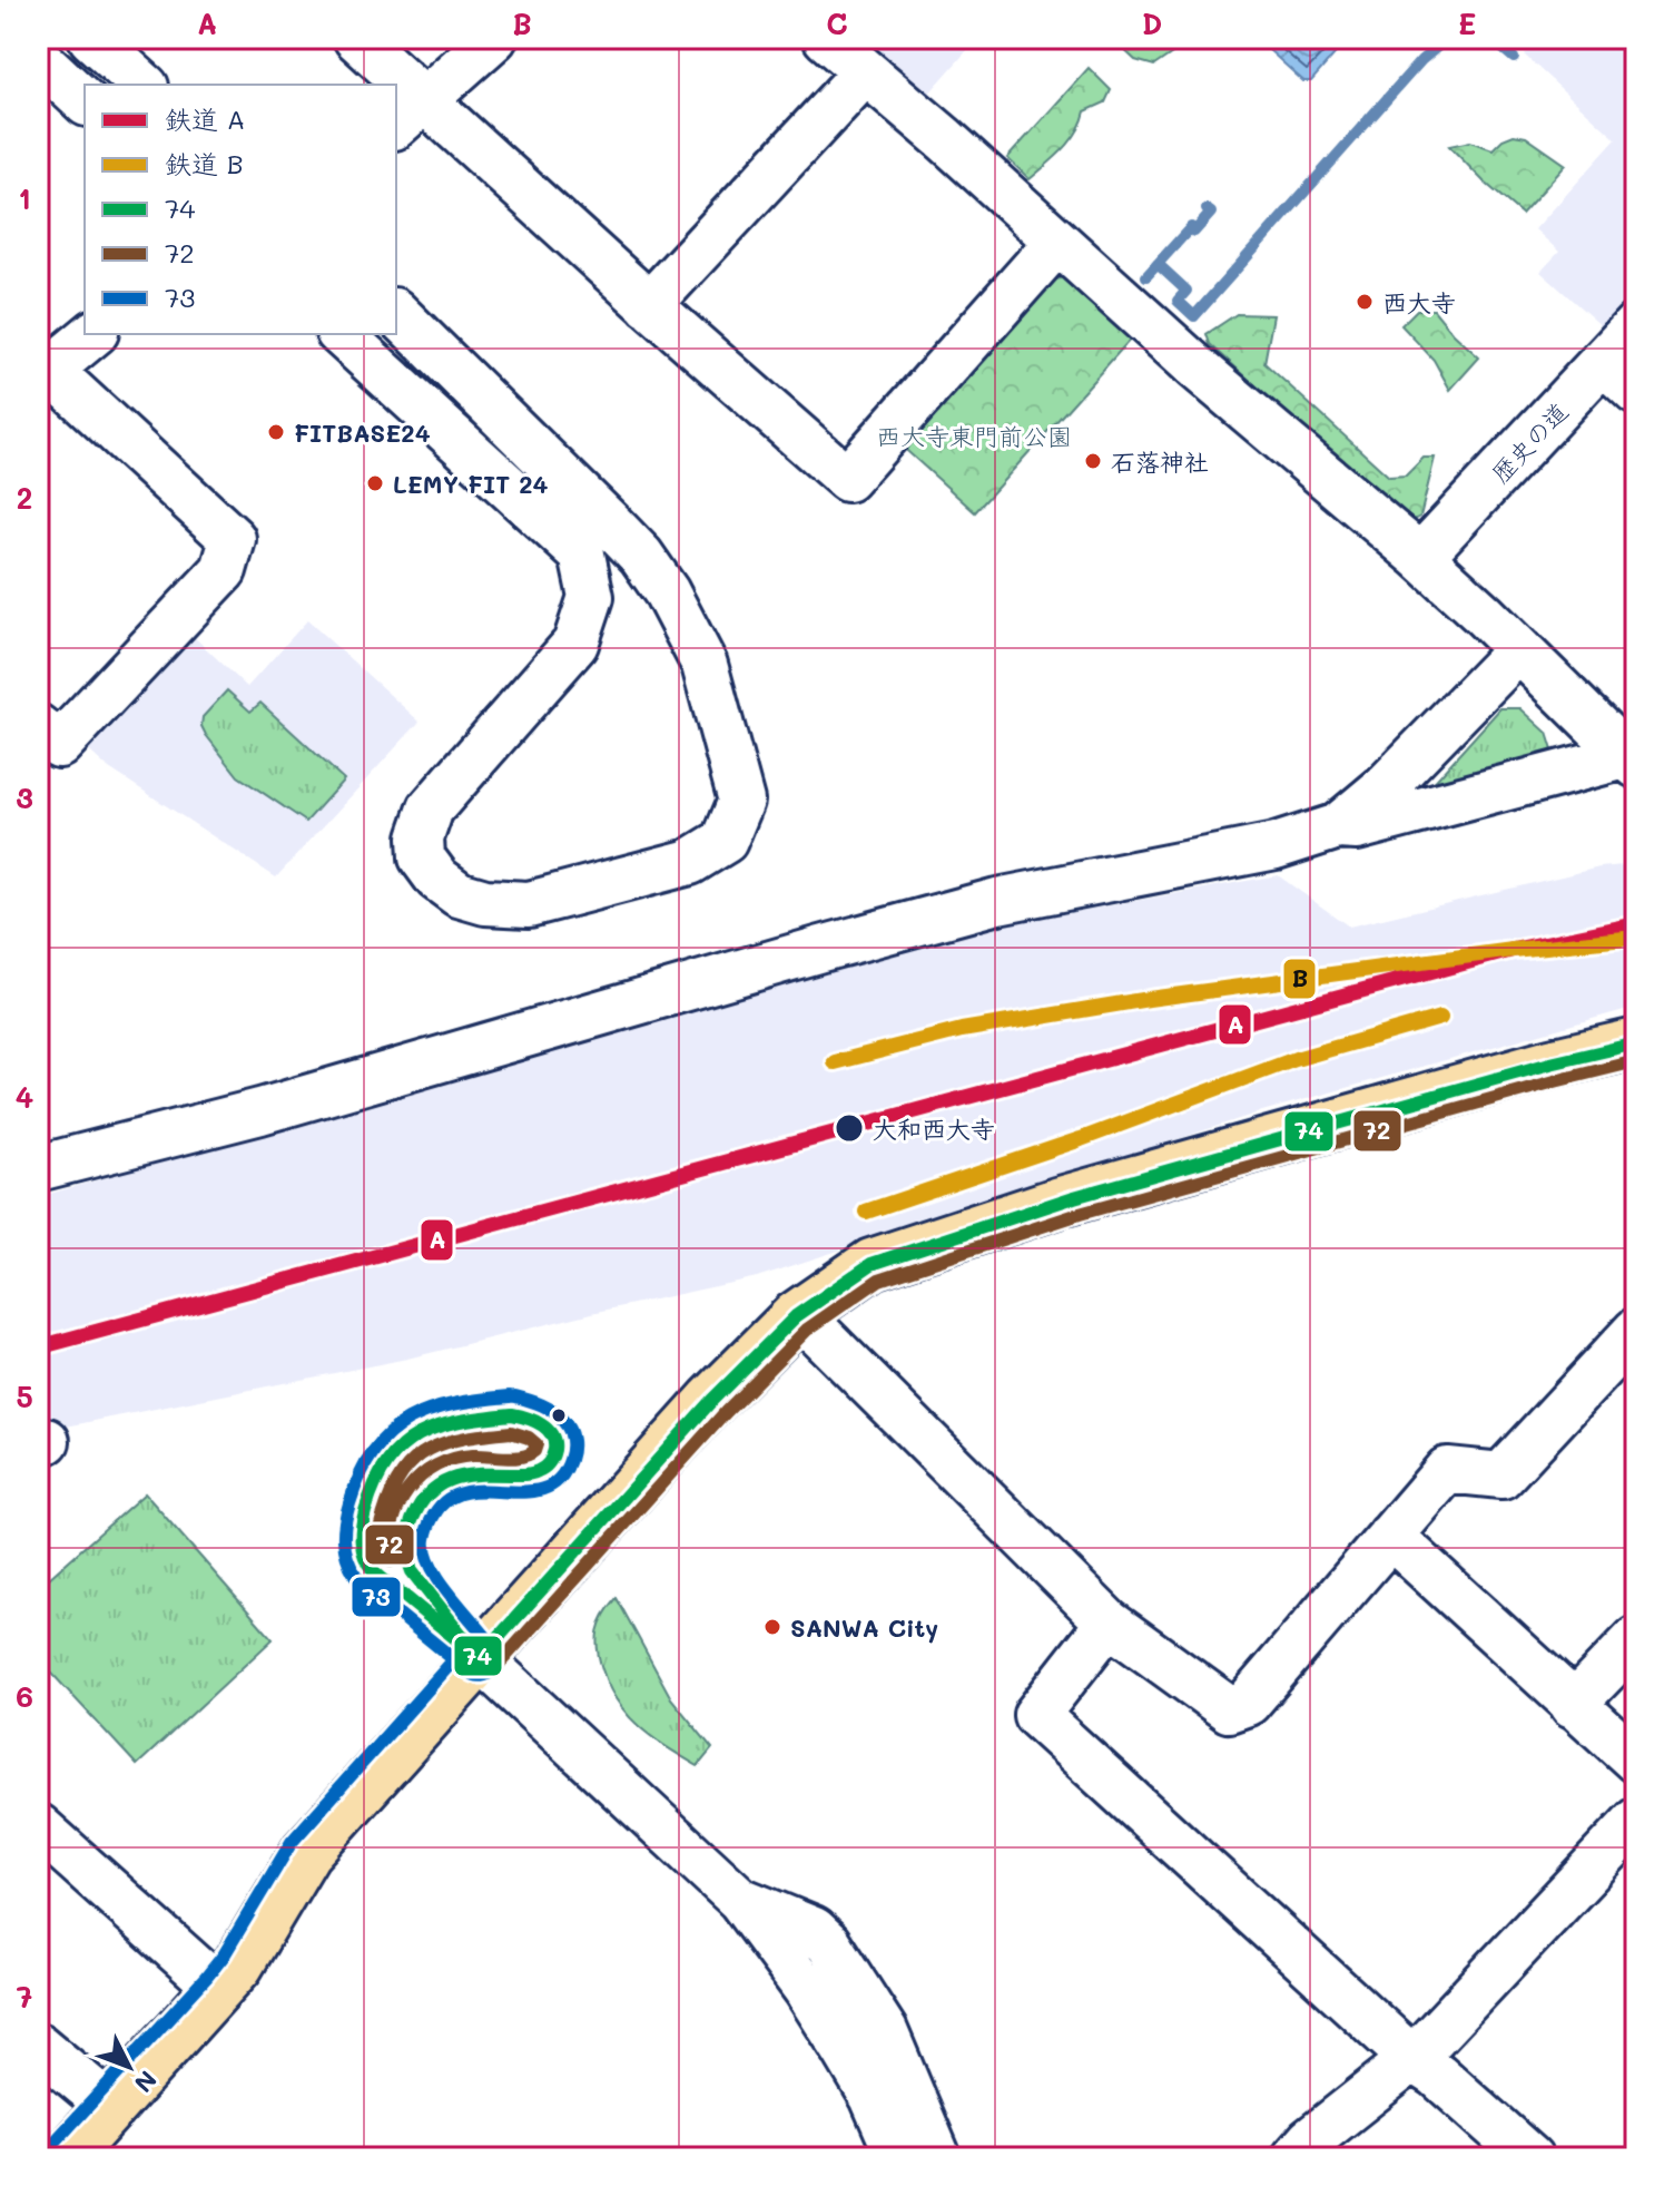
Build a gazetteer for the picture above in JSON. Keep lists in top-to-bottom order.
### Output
{
  "streets": {
    "street": ["歴史の道"]
  },
  "parks": ["西大寺東門前公園"],
  "places": [
    "西大寺",
    "FITBASE24",
    "石落神社",
    "LEMY FIT 24",
    "大和西大寺",
    "SANWA City"
  ],
  "lines": [
    "rail line A",
    "rail line B",
    "transit line 74",
    "transit line 72",
    "transit line 73"
  ],
  "legend": [
    "鉄道 A",
    "鉄道 B",
    "74",
    "72",
    "73"
  ],
  "north": "bottom right",
  "grid": {
    "columns": [
      "A",
      "B",
      "C",
      "D",
      "E"
    ],
    "rows": [
      "1",
      "2",
      "3",
      "4",
      "5",
      "6",
      "7"
    ]
  }
}
